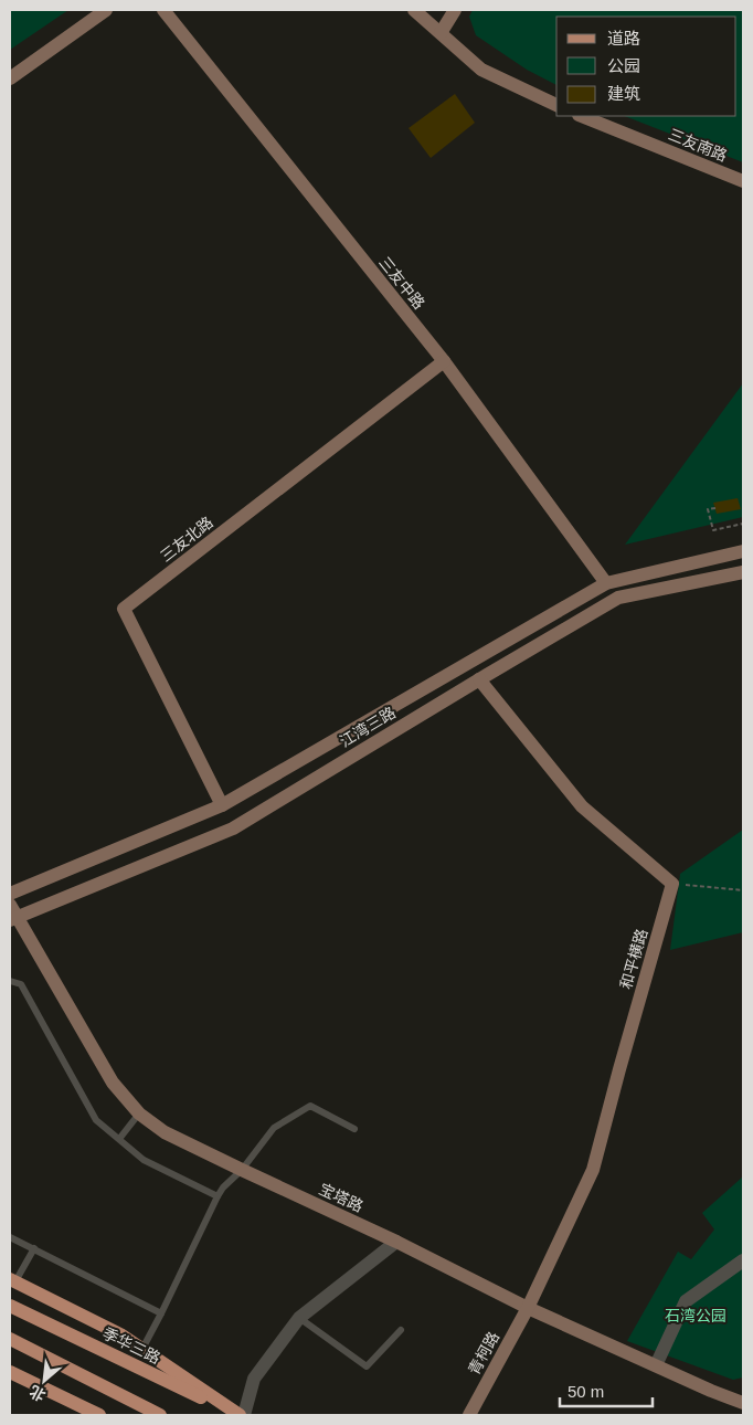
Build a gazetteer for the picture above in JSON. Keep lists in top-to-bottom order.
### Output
{
  "streets": {
    "main road": ["季华三路"],
    "street": [
      "三友南路",
      "三友中路",
      "三友北路",
      "江湾三路",
      "和平横路",
      "宝塔路",
      "青柯路"
    ]
  },
  "crossings": [
    ["三友中路", "三友北路"],
    ["三友中路", "江湾三路"],
    ["三友北路", "江湾三路"],
    ["江湾三路", "宝塔路"],
    ["和平横路", "宝塔路"],
    ["和平横路", "青柯路"],
    ["宝塔路", "青柯路"]
  ],
  "parks": ["石湾公园"],
  "legend": ["道路", "公园", "建筑"],
  "scale_bar": "50 m",
  "north": "bottom left"
}
